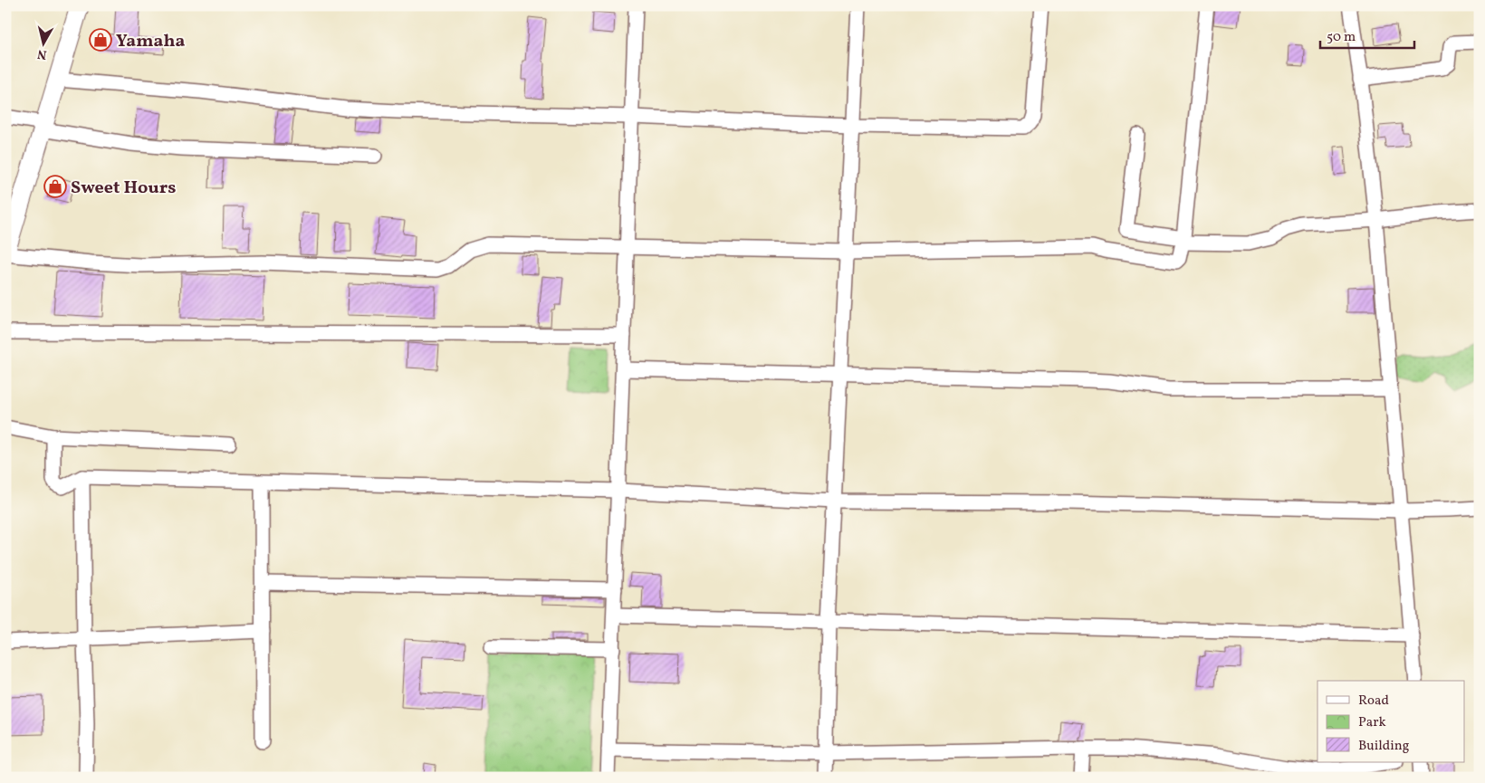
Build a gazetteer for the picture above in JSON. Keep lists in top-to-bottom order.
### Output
{
  "places": {
    "shop": ["Yamaha", "Sweet Hours"]
  },
  "legend": ["Road", "Park", "Building"],
  "scale_bar": "50 m",
  "north": "bottom"
}
